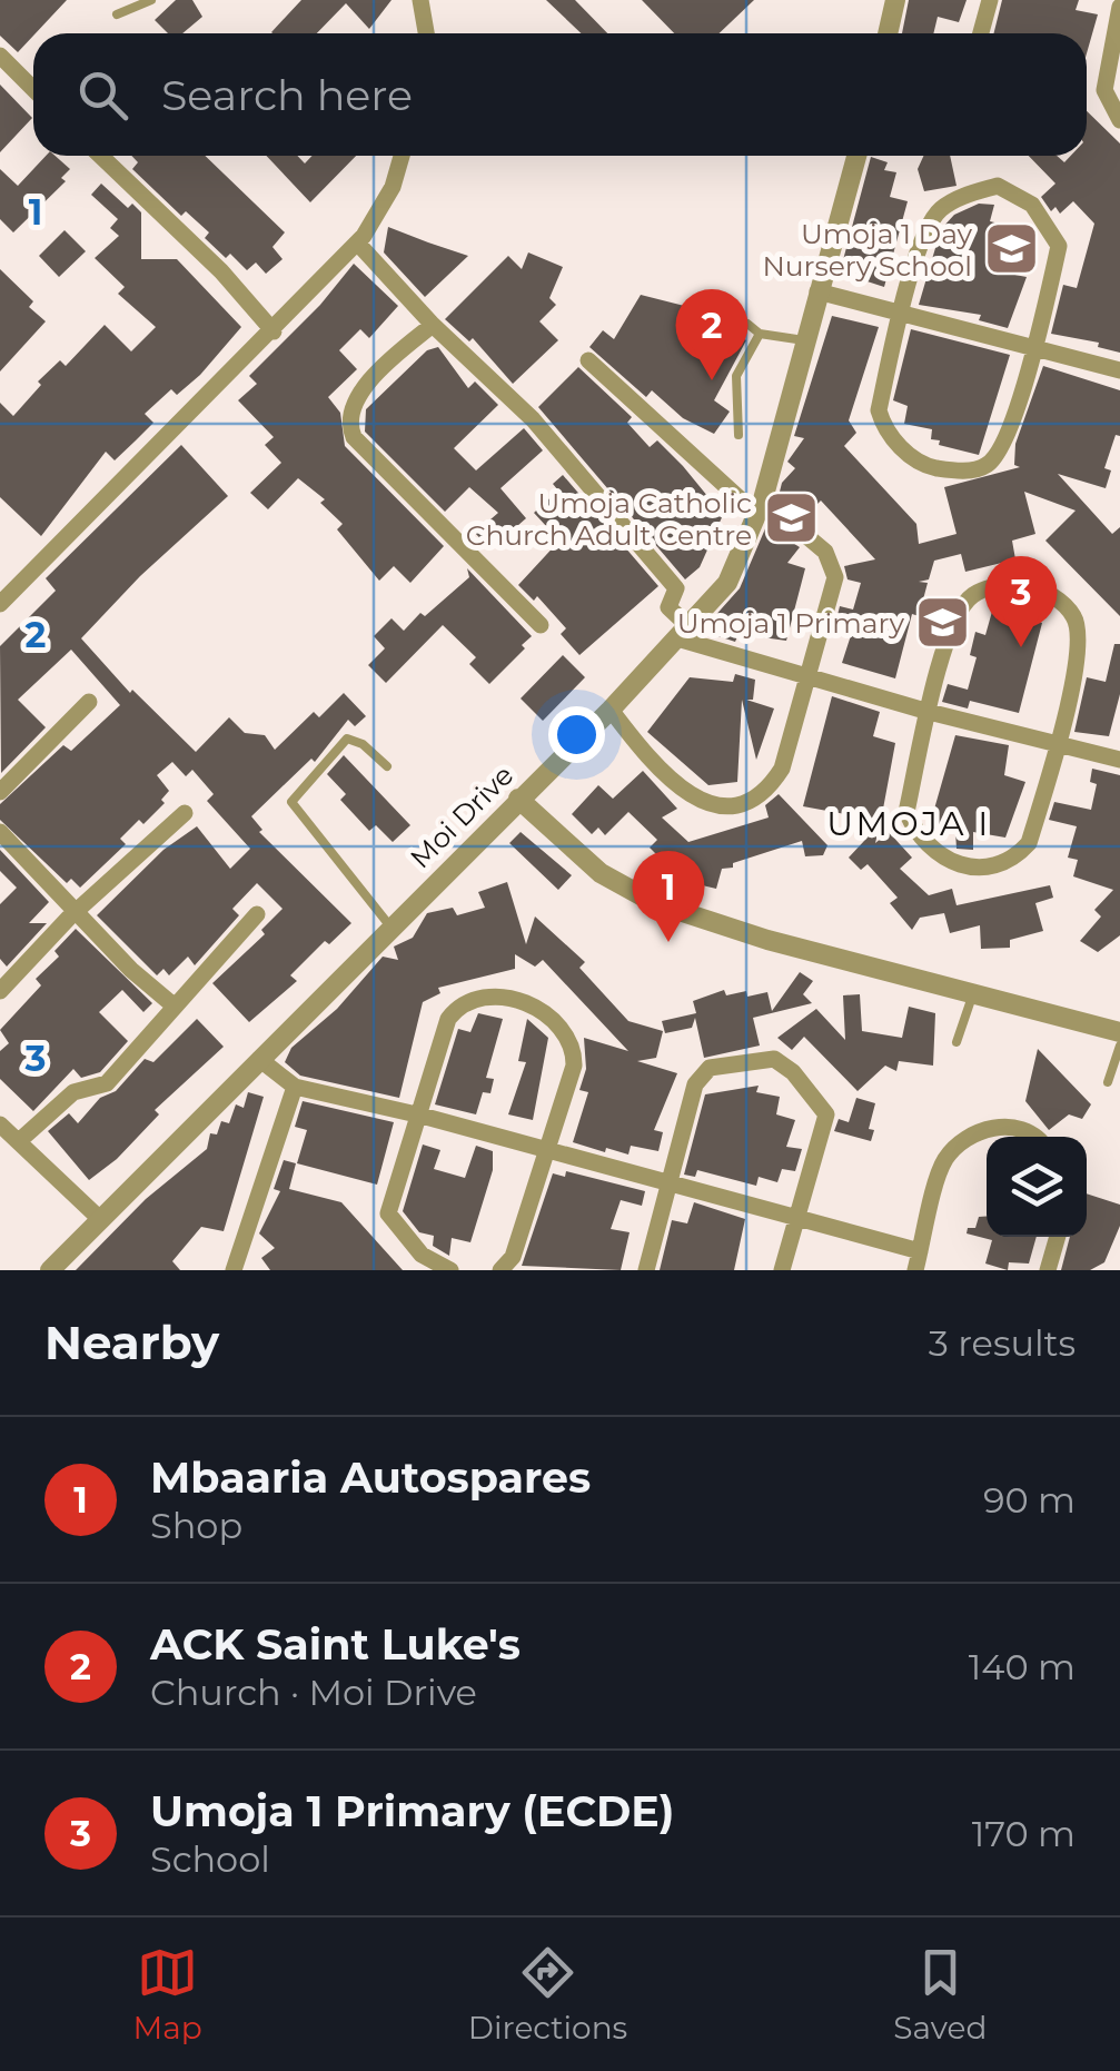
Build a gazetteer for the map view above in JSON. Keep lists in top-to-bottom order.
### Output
{
  "streets": {
    "street": ["Moi Drive"]
  },
  "districts": ["UMOJA I"],
  "places": {
    "school or university": ["Umoja 1 Day Nursery School", "Umoja Catholic Church Adult Centre", "Umoja 1 Primary"]
  },
  "page": {
    "search": "Search here",
    "pins": ["2", "3", "1"],
    "heading": ["Nearby", "3 results"],
    "list": [
      {
        "mark": "1",
        "name": "Mbaaria Autospares",
        "note": "Shop",
        "value": "90 m"
      },
      {
        "mark": "2",
        "name": "ACK Saint Luke's",
        "note": "Church · Moi Drive",
        "value": "140 m"
      },
      {
        "mark": "3",
        "name": "Umoja 1 Primary (ECDE)",
        "note": "School",
        "value": "170 m"
      }
    ],
    "nav": ["Map", "Directions", "Saved"]
  },
  "grid": {
    "rows": ["1", "2", "3"]
  }
}
